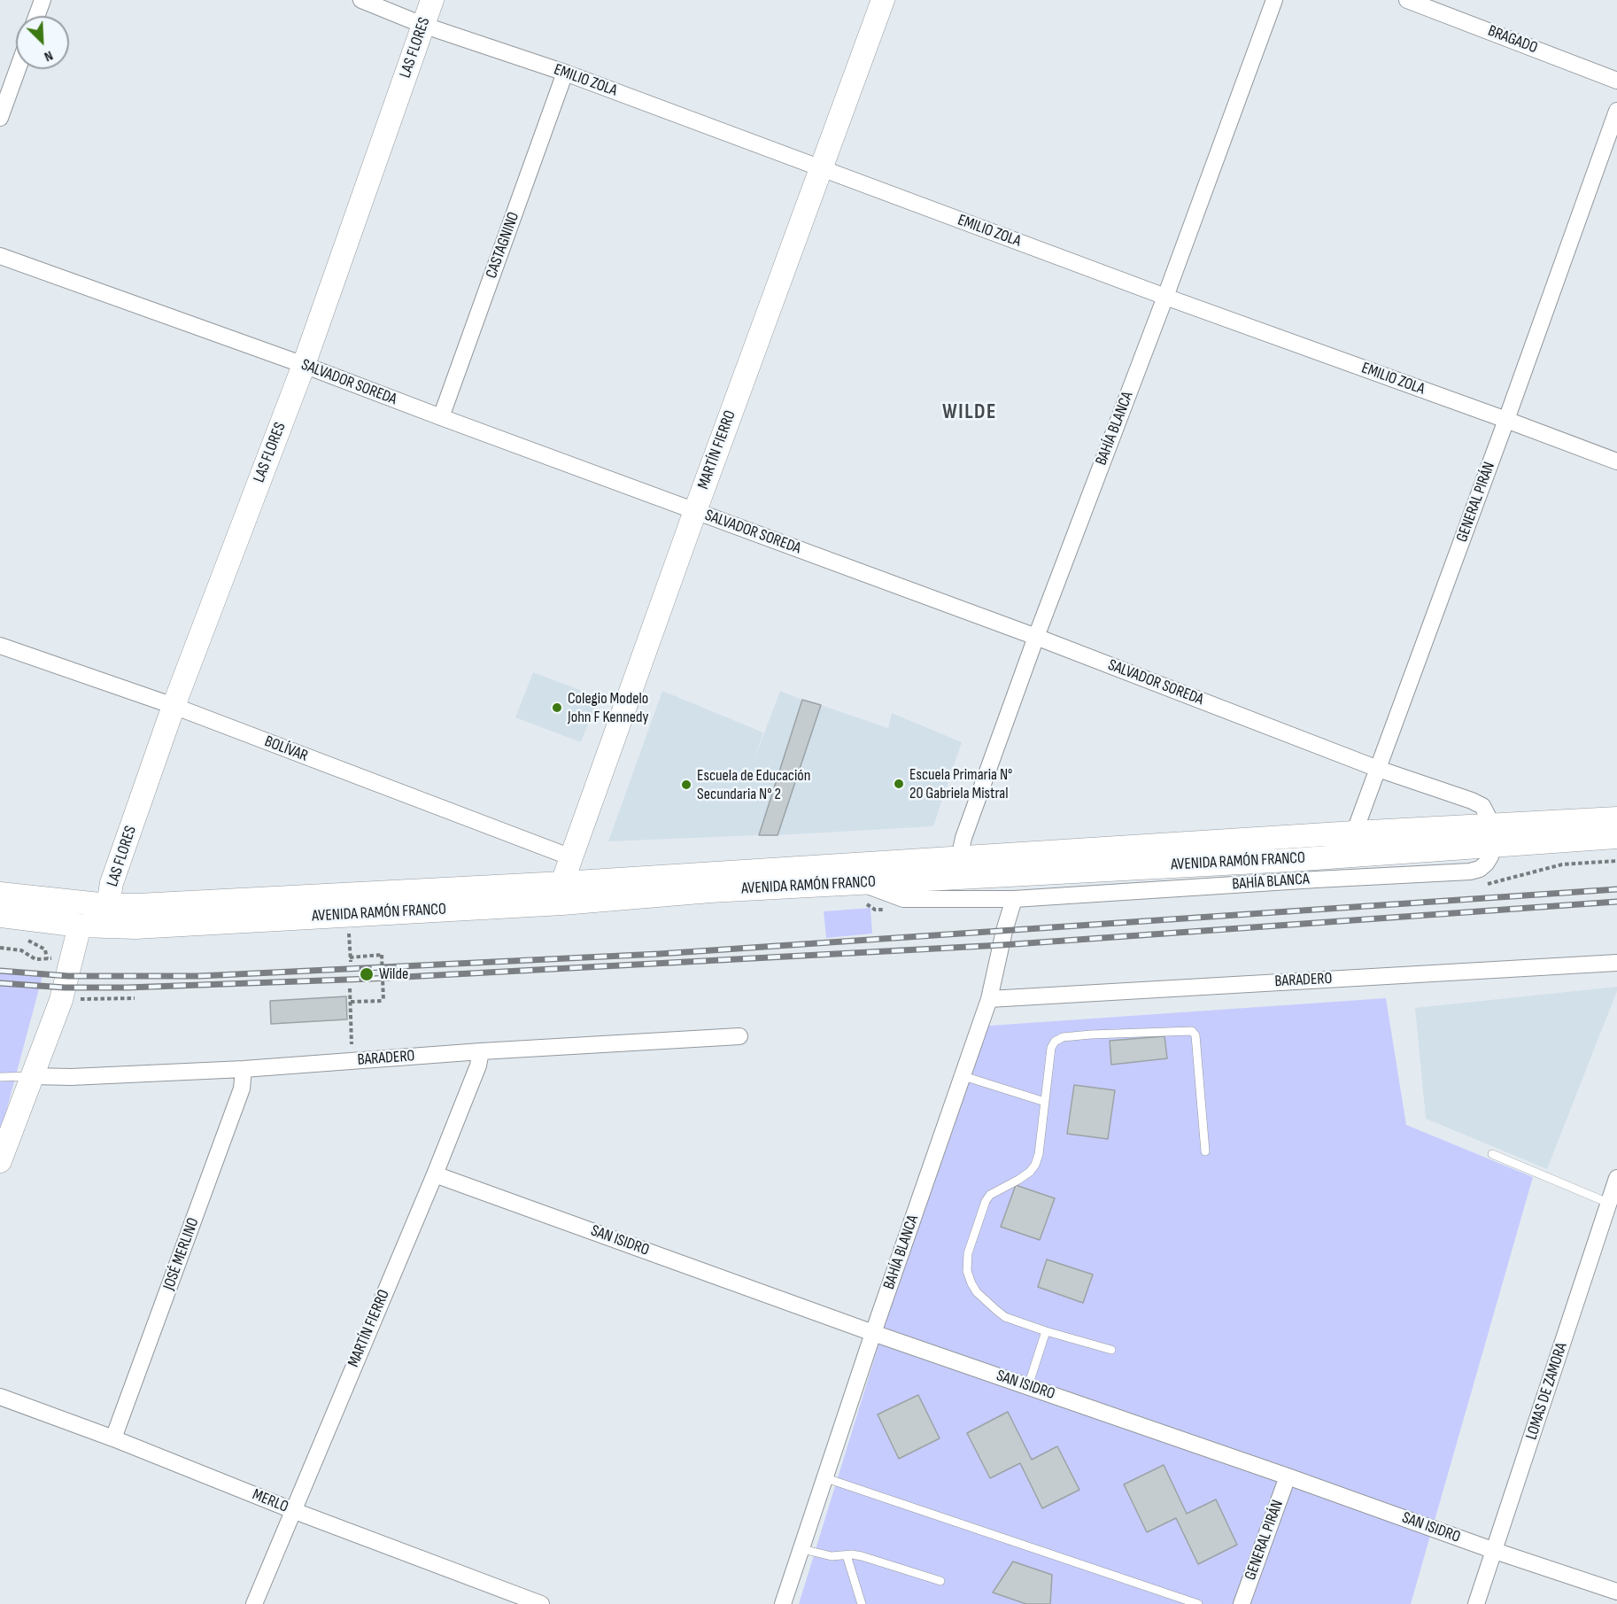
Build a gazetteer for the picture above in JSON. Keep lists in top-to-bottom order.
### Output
{
  "streets": {
    "main road": ["LAS FLORES", "MARTÍN FIERRO", "AVENIDA RAMÓN FRANCO"],
    "street": [
      "BRAGADO",
      "EMILIO ZOLA",
      "CASTAGNINO",
      "SALVADOR SOREDA",
      "BAHÍA BLANCA",
      "GENERAL PIRÁN",
      "BOLÍVAR",
      "BARADERO",
      "SAN ISIDRO",
      "JOSÉ MERLINO",
      "LOMAS DE ZAMORA",
      "MERLO"
    ]
  },
  "crossings": [
    ["LAS FLORES", "EMILIO ZOLA"],
    ["LAS FLORES", "SALVADOR SOREDA"],
    ["LAS FLORES", "BOLÍVAR"],
    ["LAS FLORES", "AVENIDA RAMÓN FRANCO"],
    ["EMILIO ZOLA", "CASTAGNINO"],
    ["EMILIO ZOLA", "BAHÍA BLANCA"],
    ["EMILIO ZOLA", "MARTÍN FIERRO"],
    ["EMILIO ZOLA", "GENERAL PIRÁN"],
    ["CASTAGNINO", "SALVADOR SOREDA"],
    ["SALVADOR SOREDA", "BAHÍA BLANCA"],
    ["SALVADOR SOREDA", "MARTÍN FIERRO"],
    ["SALVADOR SOREDA", "GENERAL PIRÁN"],
    ["SALVADOR SOREDA", "AVENIDA RAMÓN FRANCO"],
    ["BAHÍA BLANCA", "AVENIDA RAMÓN FRANCO"],
    ["BAHÍA BLANCA", "BARADERO"],
    ["BAHÍA BLANCA", "SAN ISIDRO"],
    ["MARTÍN FIERRO", "BOLÍVAR"],
    ["MARTÍN FIERRO", "AVENIDA RAMÓN FRANCO"],
    ["MARTÍN FIERRO", "BARADERO"],
    ["MARTÍN FIERRO", "SAN ISIDRO"],
    ["MARTÍN FIERRO", "MERLO"],
    ["GENERAL PIRÁN", "AVENIDA RAMÓN FRANCO"],
    ["GENERAL PIRÁN", "SAN ISIDRO"],
    ["BARADERO", "JOSÉ MERLINO"],
    ["SAN ISIDRO", "LOMAS DE ZAMORA"],
    ["JOSÉ MERLINO", "MERLO"]
  ],
  "districts": ["WILDE"],
  "places": [
    "Colegio Modelo John F Kennedy",
    "Escuela Primaria N° 20 Gabriela Mistral",
    "Escuela de Educación Secundaria N° 2",
    "Wilde"
  ],
  "north": "bottom right"
}
